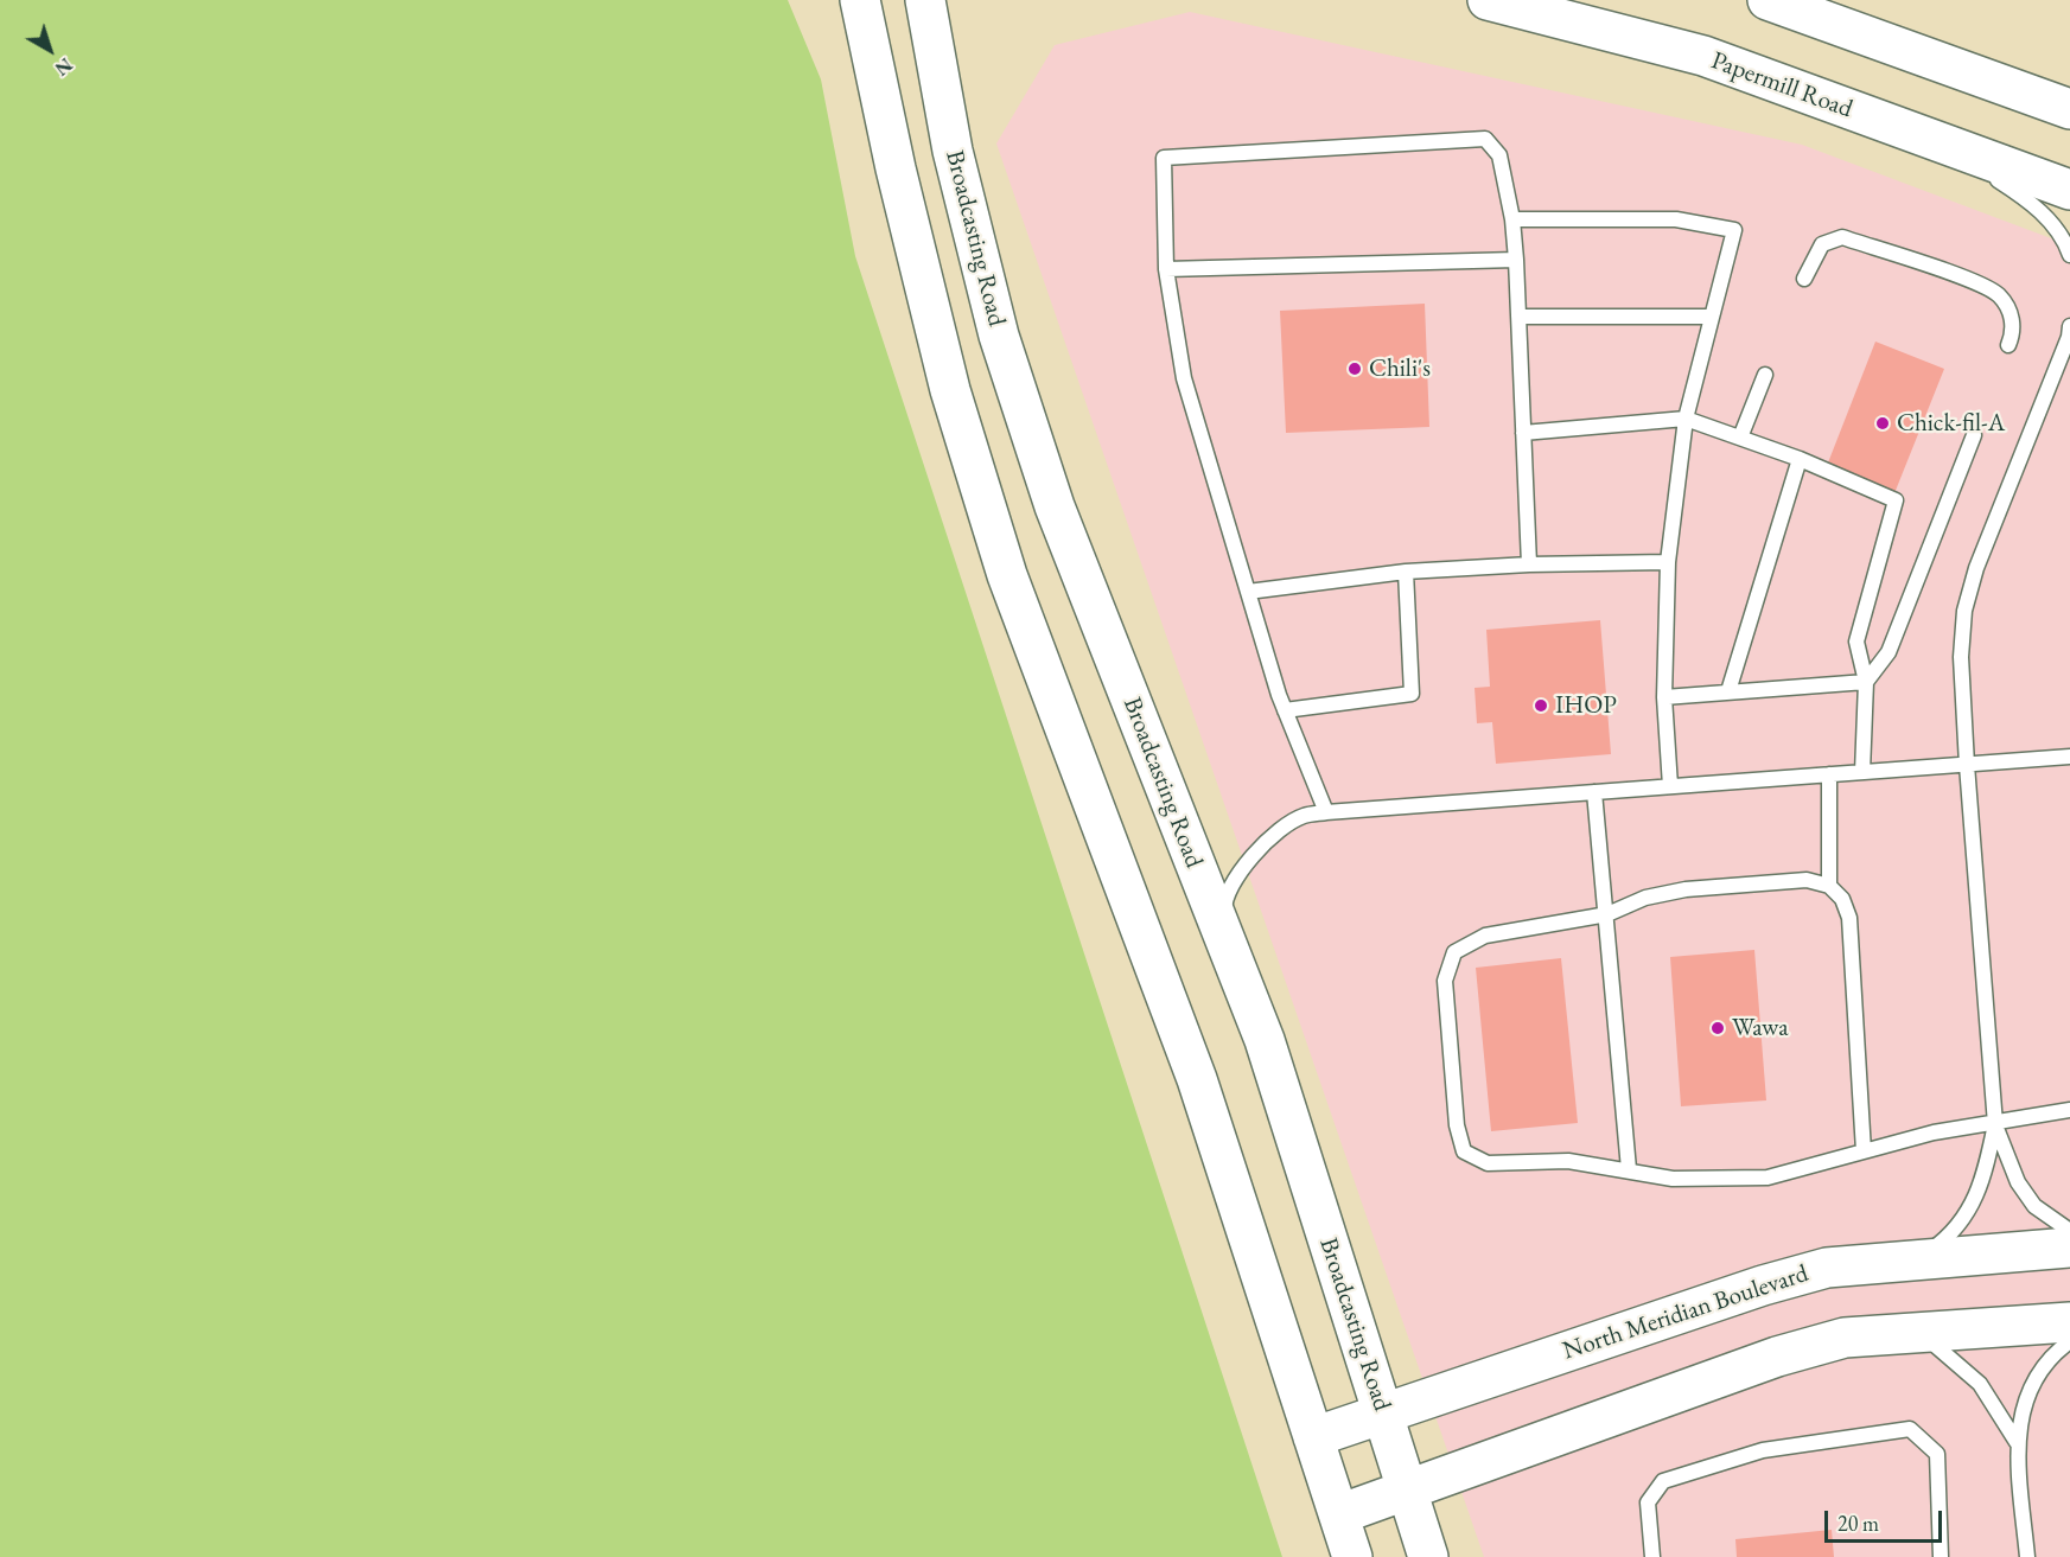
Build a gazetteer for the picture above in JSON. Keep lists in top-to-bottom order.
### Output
{
  "streets": {
    "main road": ["Papermill Road", "Broadcasting Road", "North Meridian Boulevard"]
  },
  "crossings": [
    ["Broadcasting Road", "North Meridian Boulevard"]
  ],
  "places": [
    "Chili's",
    "Chick-fil-A",
    "IHOP",
    "Wawa"
  ],
  "scale_bar": "20 m",
  "north": "bottom right"
}
